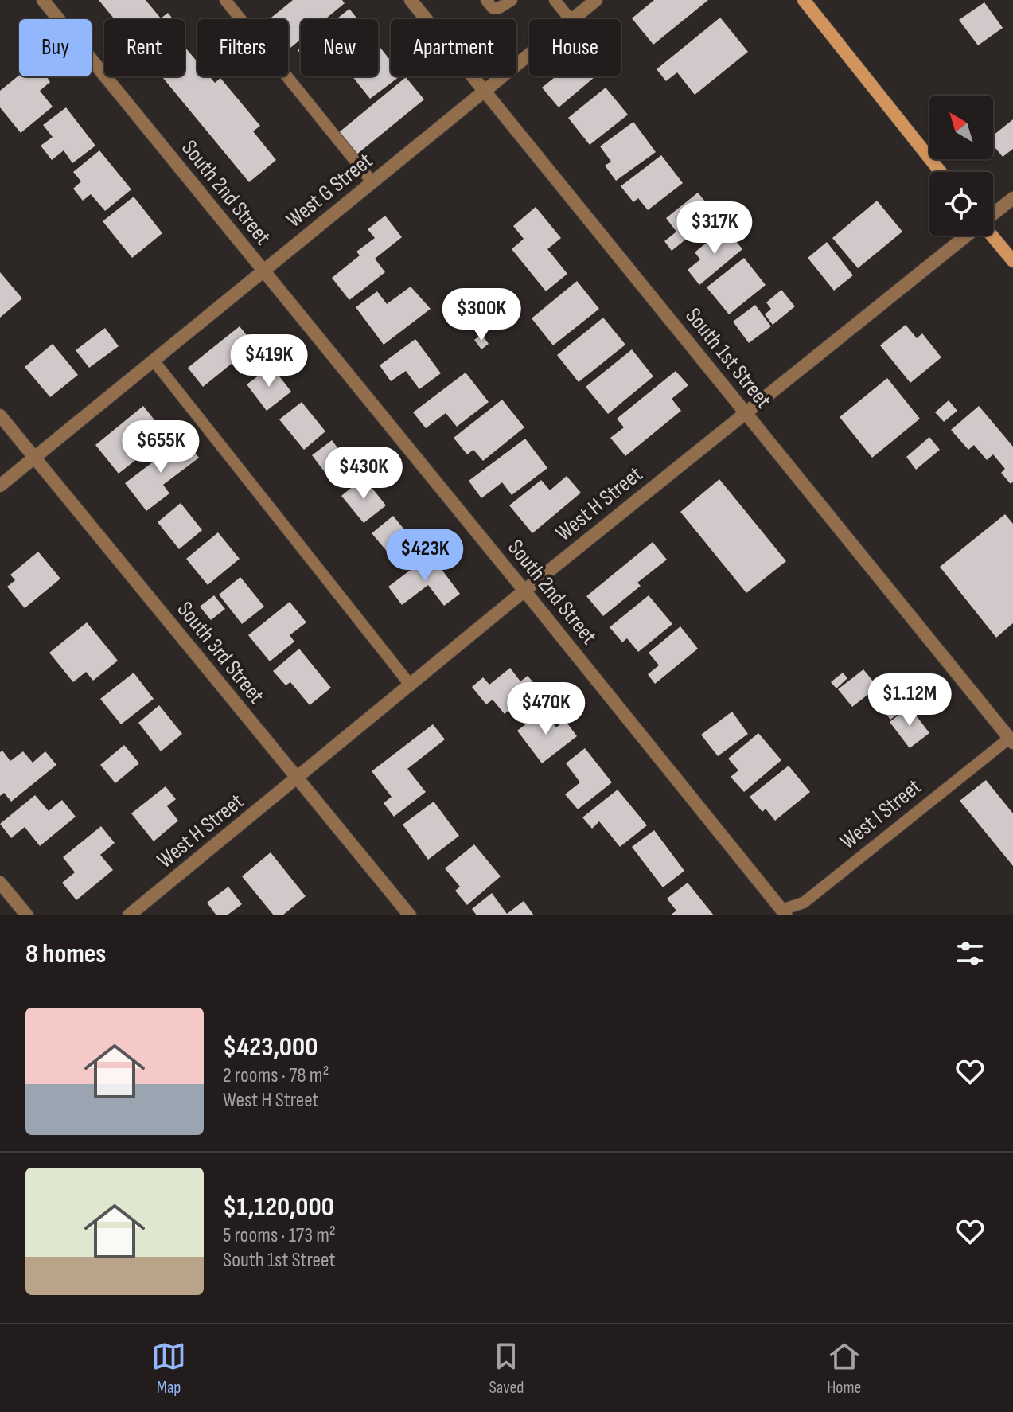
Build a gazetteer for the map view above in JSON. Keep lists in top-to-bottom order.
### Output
{
  "streets": {
    "street": [
      "West G Street",
      "South 2nd Street",
      "South 1st Street",
      "West H Street",
      "South 3rd Street"
    ],
    "lane": ["West I Street"]
  },
  "crossings": [
    ["West G Street", "South 2nd Street"],
    ["West G Street", "South 1st Street"],
    ["West G Street", "South 3rd Street"],
    ["South 2nd Street", "West H Street"],
    ["South 2nd Street", "West I Street"],
    ["South 1st Street", "West H Street"],
    ["South 1st Street", "West I Street"],
    ["West H Street", "South 3rd Street"]
  ],
  "north": "top left",
  "page": {
    "chip": [
      "Buy",
      "Rent",
      "Filters",
      "New",
      "Apartment",
      "House"
    ],
    "price": [
      "$317K",
      "$300K",
      "$419K",
      "$655K",
      "$430K",
      "$423K",
      "$1.12M",
      "$470K"
    ],
    "heading": "8 homes",
    "list": [
      {
        "name": "$423,000",
        "note": "2 rooms · 78 m² · West H Street"
      },
      {
        "name": "$1,120,000",
        "note": "5 rooms · 173 m² · South 1st Street"
      }
    ],
    "tabs": ["Map", "Saved", "Home"]
  }
}
